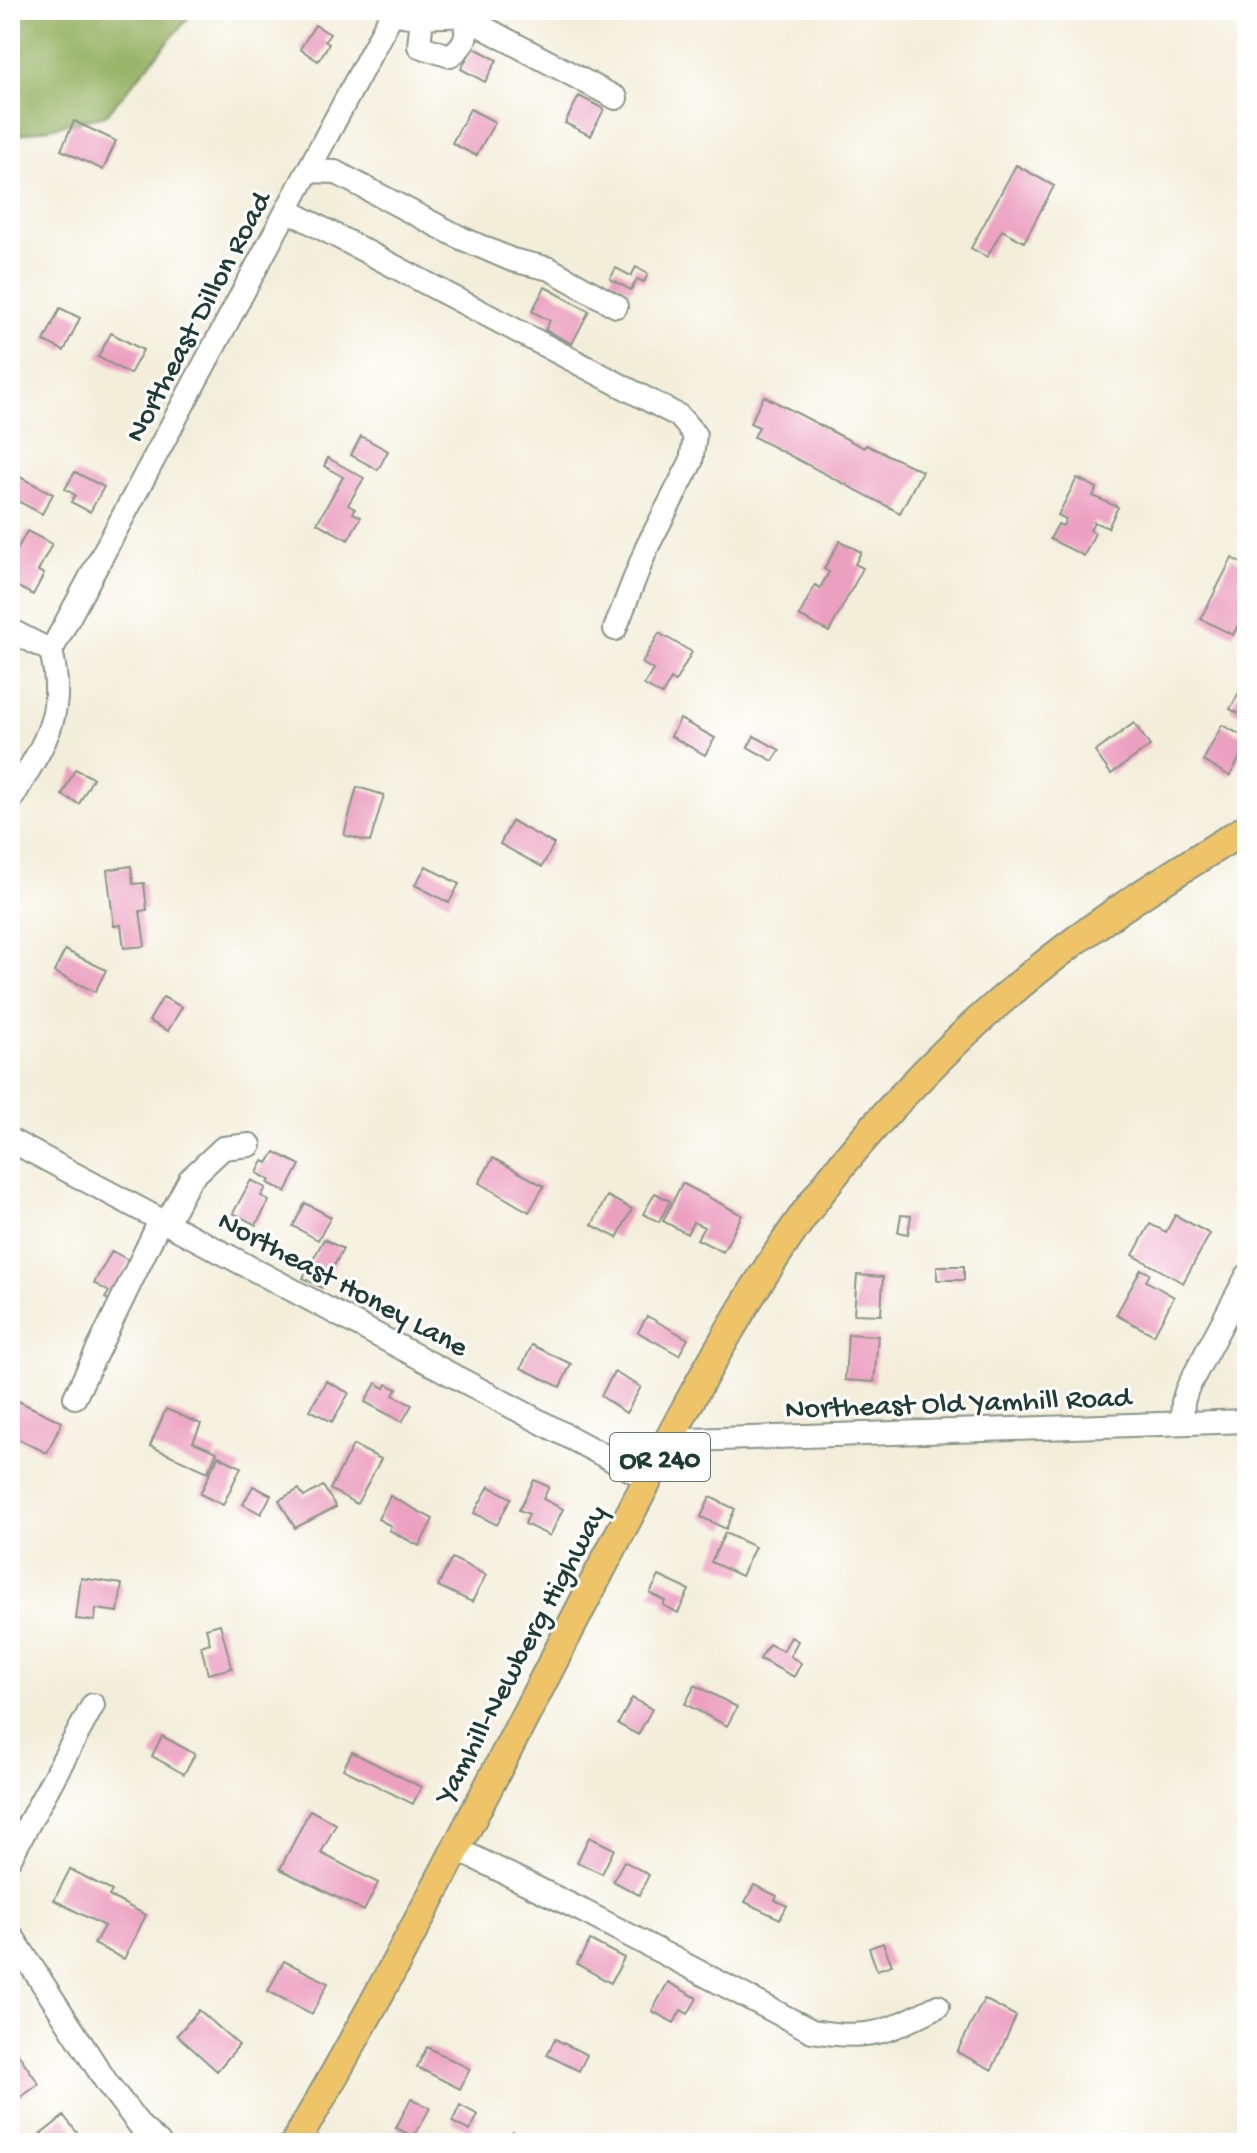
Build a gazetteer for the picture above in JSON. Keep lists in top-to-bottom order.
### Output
{
  "streets": {
    "main road": ["OR 240", "Yamhill-Newberg Highway"],
    "street": ["Northeast Dillon Road", "Northeast Honey Lane", "Northeast Old Yamhill Road"]
  },
  "crossings": [
    ["Northeast Honey Lane", "Yamhill-Newberg Highway"],
    ["Northeast Old Yamhill Road", "Yamhill-Newberg Highway"]
  ]
}
